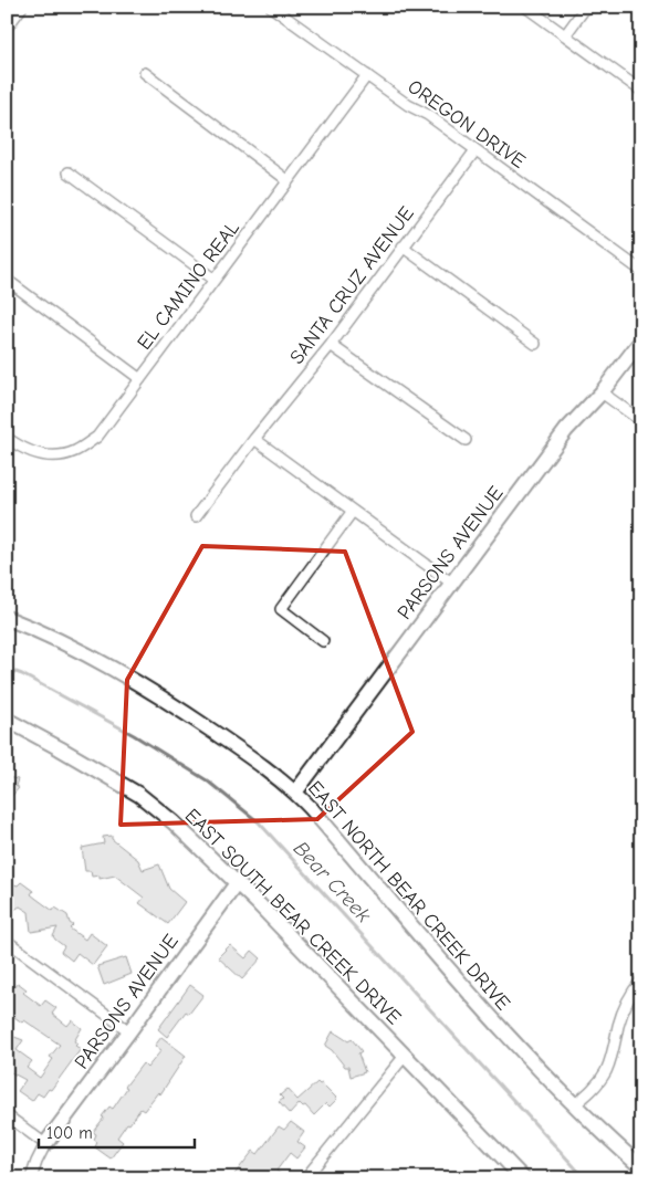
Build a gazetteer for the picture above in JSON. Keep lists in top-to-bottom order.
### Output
{
  "streets": {
    "street": [
      "OREGON DRIVE",
      "EL CAMINO REAL",
      "SANTA CRUZ AVENUE",
      "PARSONS AVENUE",
      "EAST NORTH BEAR CREEK DRIVE",
      "EAST SOUTH BEAR CREEK DRIVE"
    ]
  },
  "crossings": [
    ["OREGON DRIVE", "EL CAMINO REAL"],
    ["OREGON DRIVE", "SANTA CRUZ AVENUE"],
    ["PARSONS AVENUE", "EAST NORTH BEAR CREEK DRIVE"],
    ["PARSONS AVENUE", "EAST SOUTH BEAR CREEK DRIVE"]
  ],
  "water": ["Bear Creek"],
  "scale_bar": "100 m"
}
